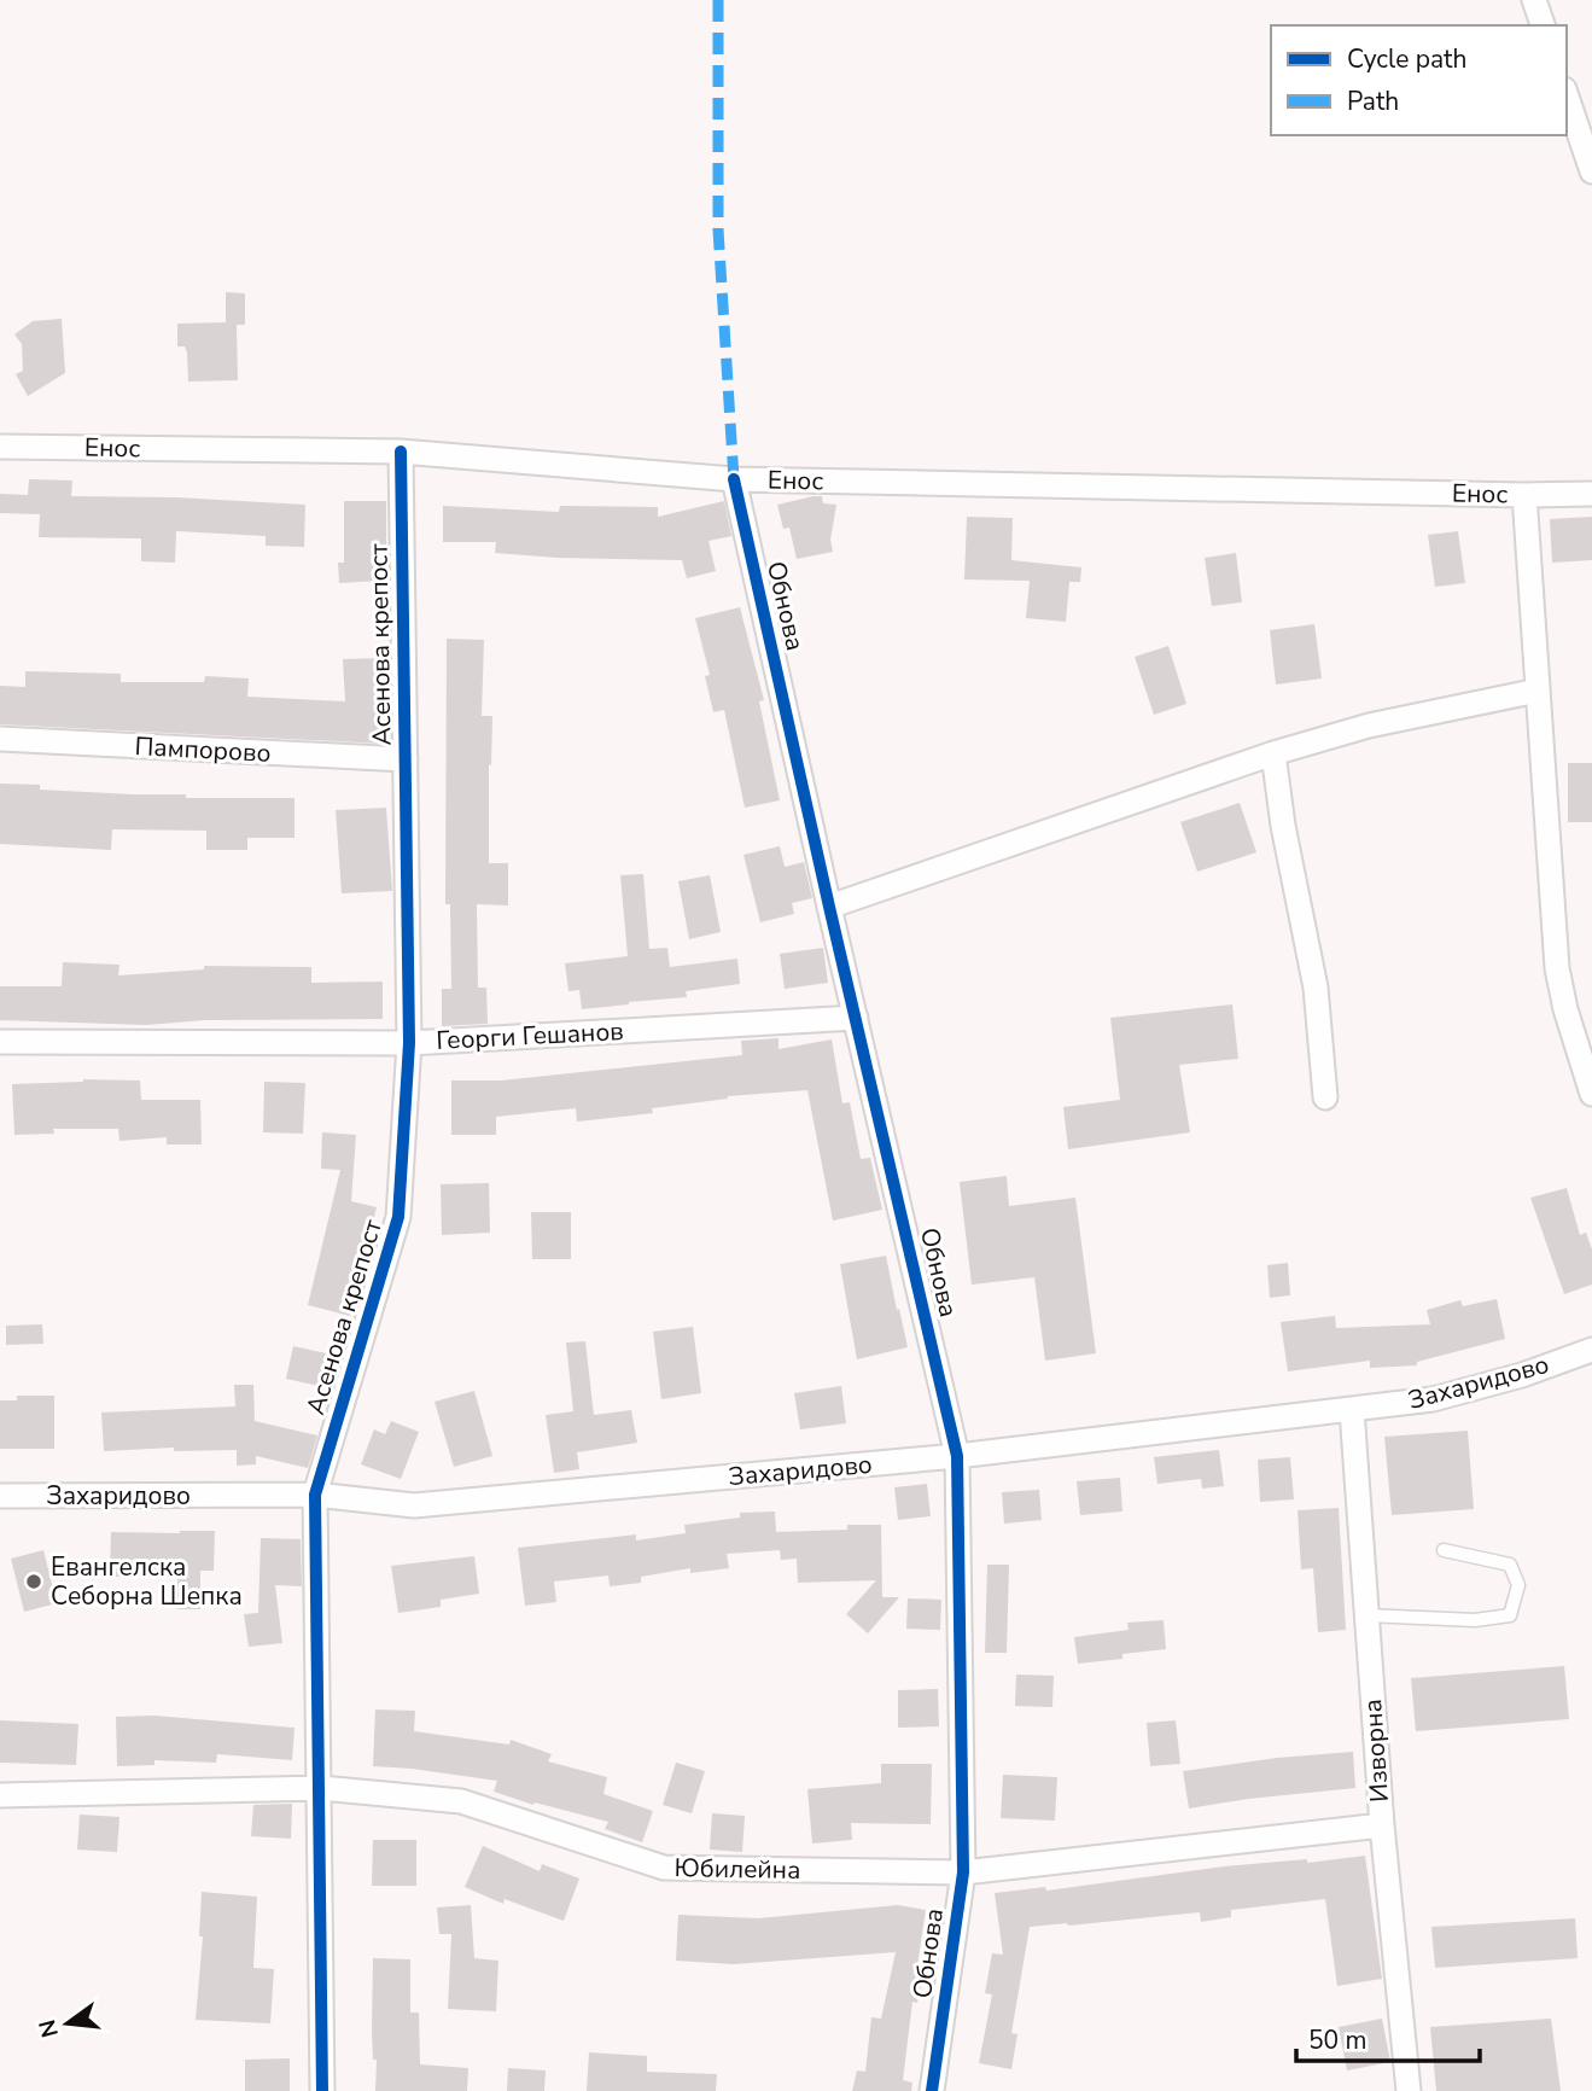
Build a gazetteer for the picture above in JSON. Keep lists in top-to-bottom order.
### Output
{
  "streets": {
    "street": [
      "Енос",
      "Обнова",
      "Асенова крепост",
      "Пампорово",
      "Георги Гешанов",
      "Захаридово",
      "Изворна",
      "Юбилейна"
    ]
  },
  "crossings": [
    ["Енос", "Обнова"],
    ["Енос", "Асенова крепост"],
    ["Обнова", "Георги Гешанов"],
    ["Обнова", "Захаридово"],
    ["Обнова", "Юбилейна"],
    ["Асенова крепост", "Пампорово"],
    ["Асенова крепост", "Георги Гешанов"],
    ["Асенова крепост", "Захаридово"],
    ["Асенова крепост", "Юбилейна"],
    ["Захаридово", "Изворна"],
    ["Изворна", "Юбилейна"]
  ],
  "places": ["Евангелска Себорна Шепка"],
  "legend": ["Cycle path", "Path"],
  "scale_bar": "50 m",
  "north": "left"
}
